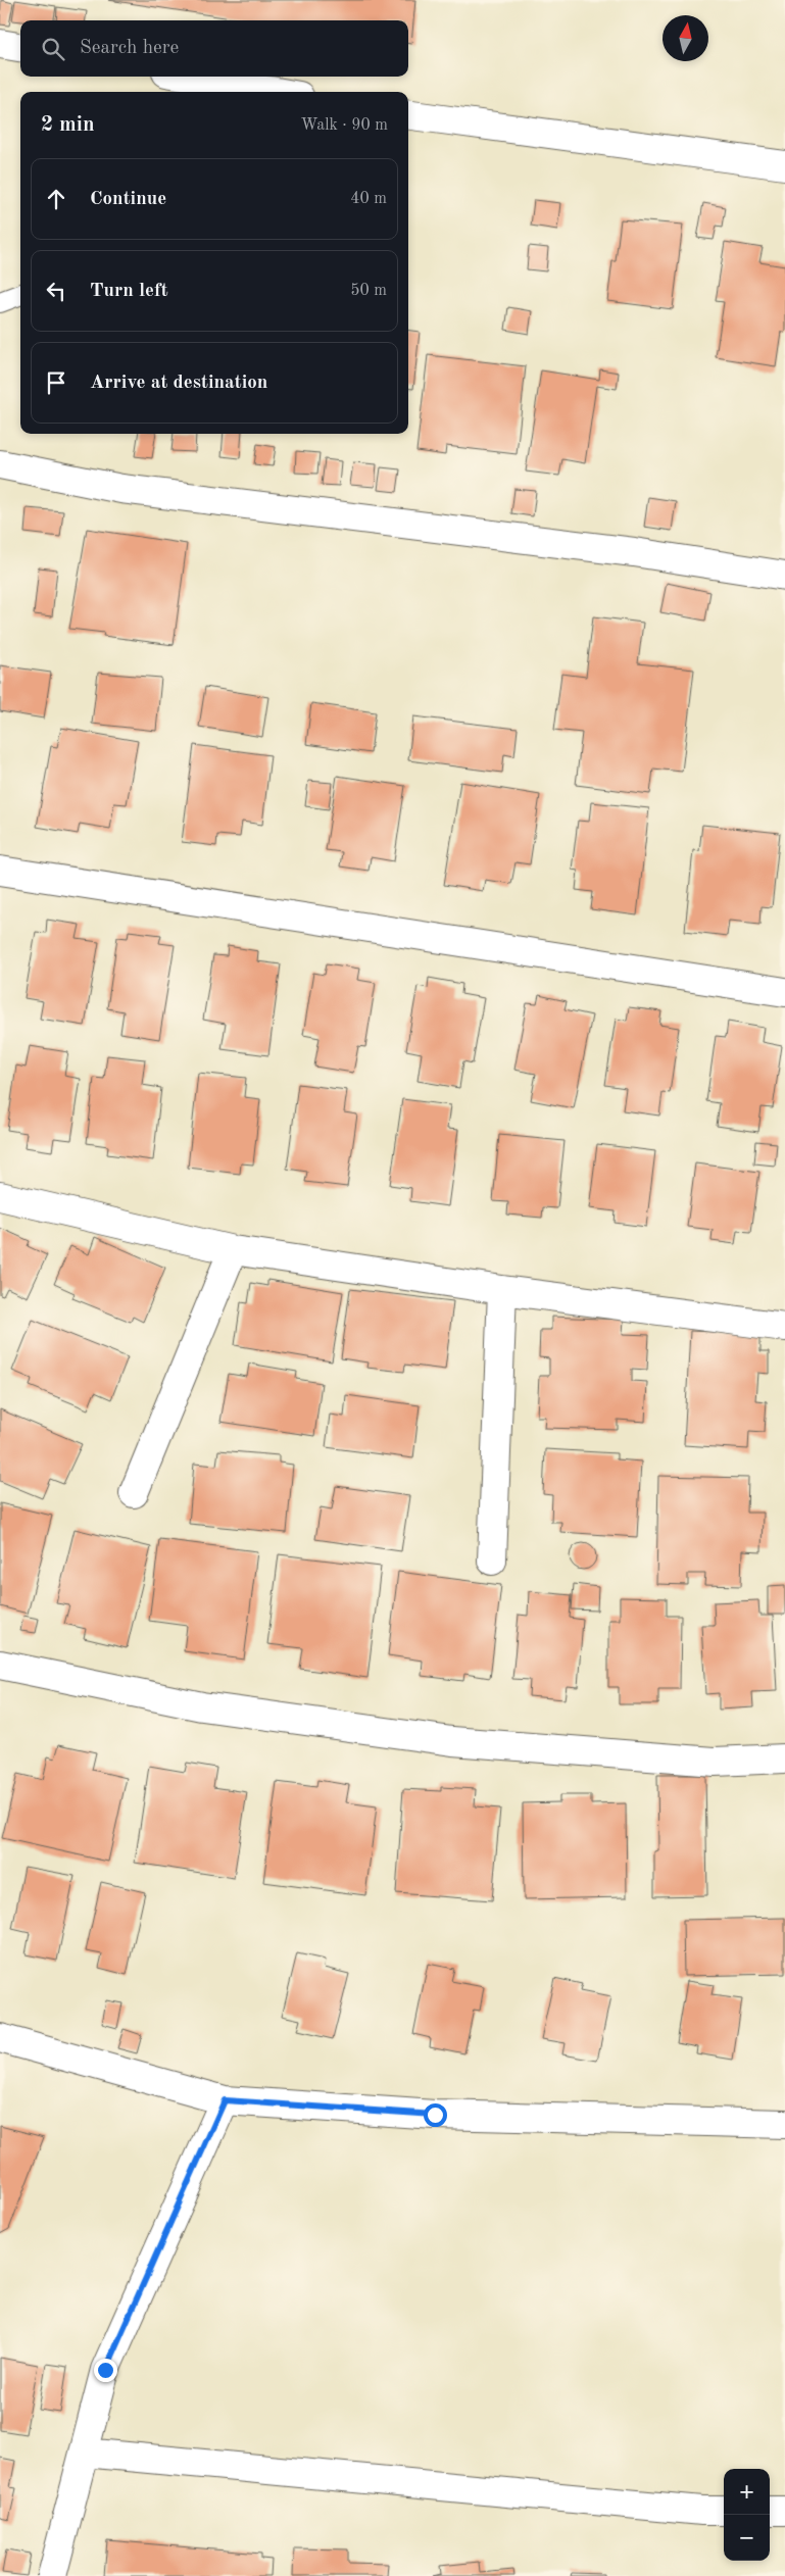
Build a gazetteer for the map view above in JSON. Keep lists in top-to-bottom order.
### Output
{
  "north": "top",
  "page": {
    "search": "Search here",
    "heading": ["2 min", "Walk · 90 m"],
    "list": [
      ["Continue", "40 m"],
      ["Turn left", "50 m"],
      "Arrive at destination"
    ],
    "map_buttons": ["+", "−"]
  }
}
